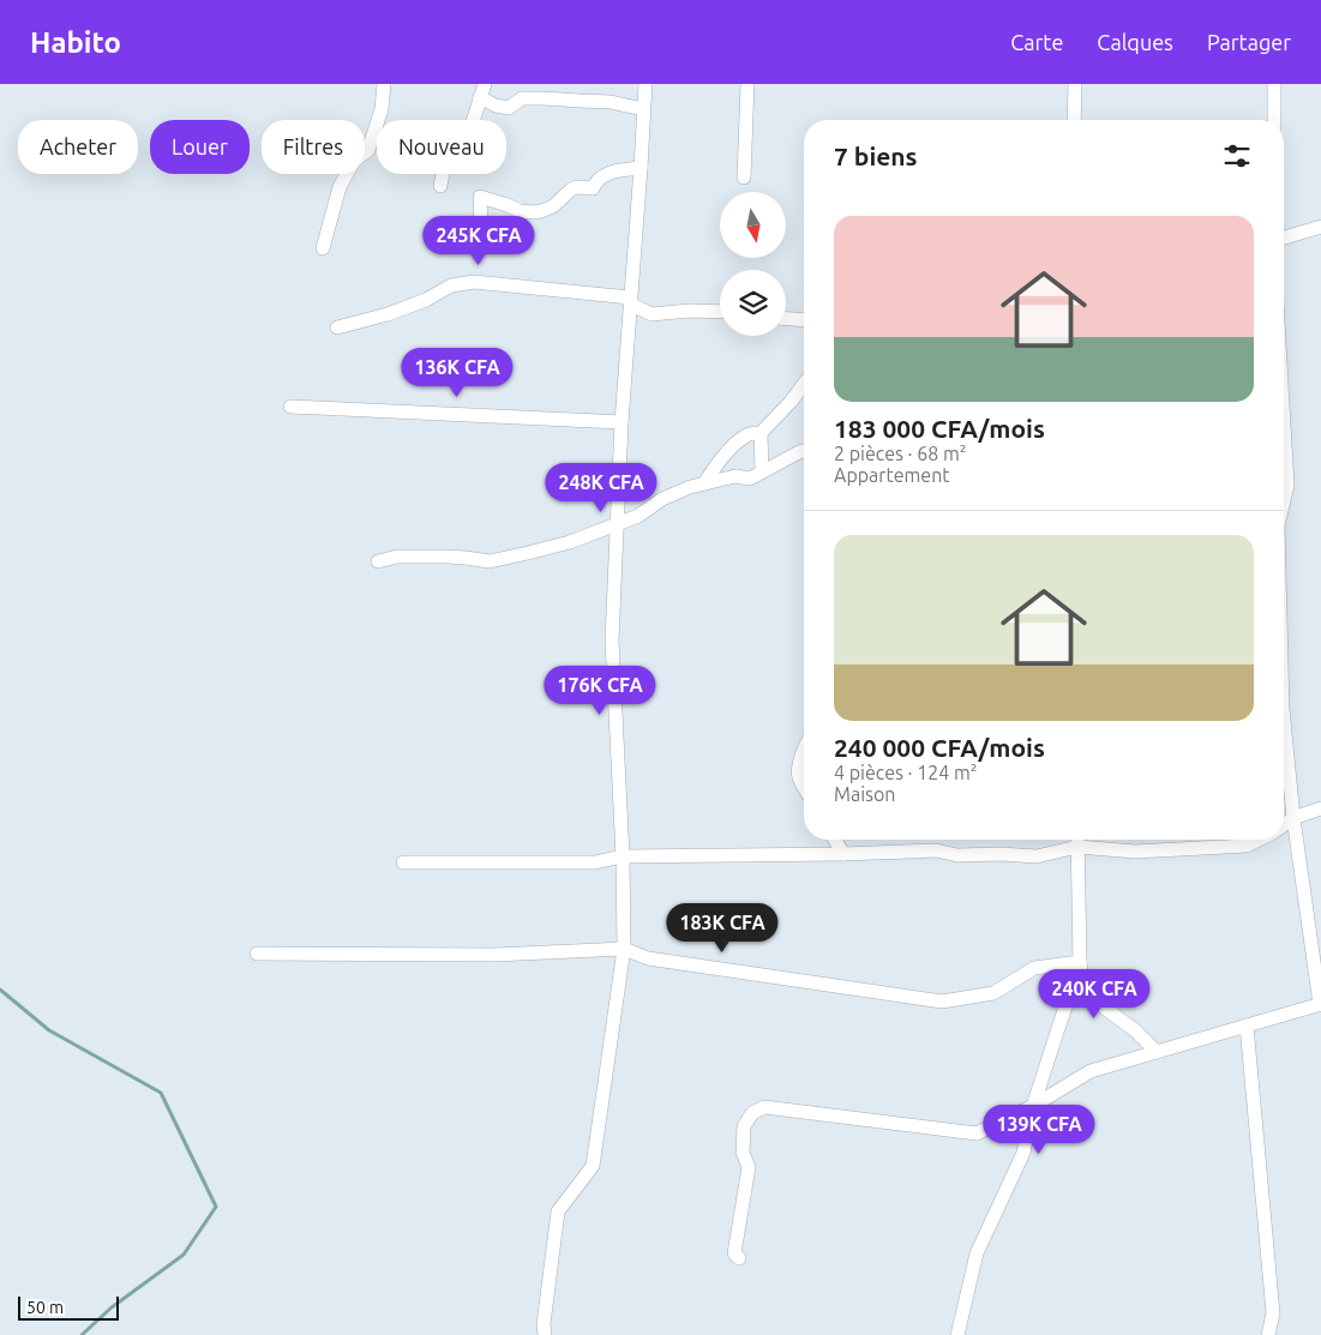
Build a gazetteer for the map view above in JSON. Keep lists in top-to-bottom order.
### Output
{
  "scale_bar": "50 m",
  "north": "bottom",
  "page": {
    "header": "Habito",
    "nav": ["Carte", "Calques", "Partager"],
    "chip": [
      "Acheter",
      "Louer",
      "Filtres",
      "Nouveau"
    ],
    "heading": "7 biens",
    "list": [
      {
        "name": "183 000 CFA/mois",
        "note": "2 pièces · 68 m² · Appartement"
      },
      {
        "name": "240 000 CFA/mois",
        "note": "4 pièces · 124 m² · Maison"
      }
    ],
    "price": [
      "245K CFA",
      "136K CFA",
      "248K CFA",
      "176K CFA",
      "183K CFA",
      "240K CFA",
      "139K CFA"
    ],
    "scale": "50 m"
  }
}
